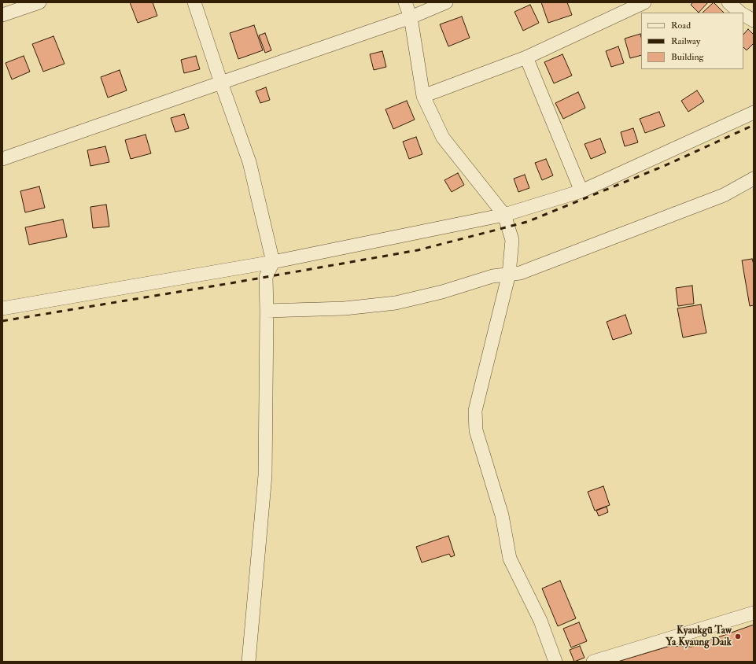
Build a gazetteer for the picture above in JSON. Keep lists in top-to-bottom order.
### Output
{
  "places": ["Kyaukgū Taw Ya Kyaung Daik"],
  "legend": ["Road", "Railway", "Building"]
}
